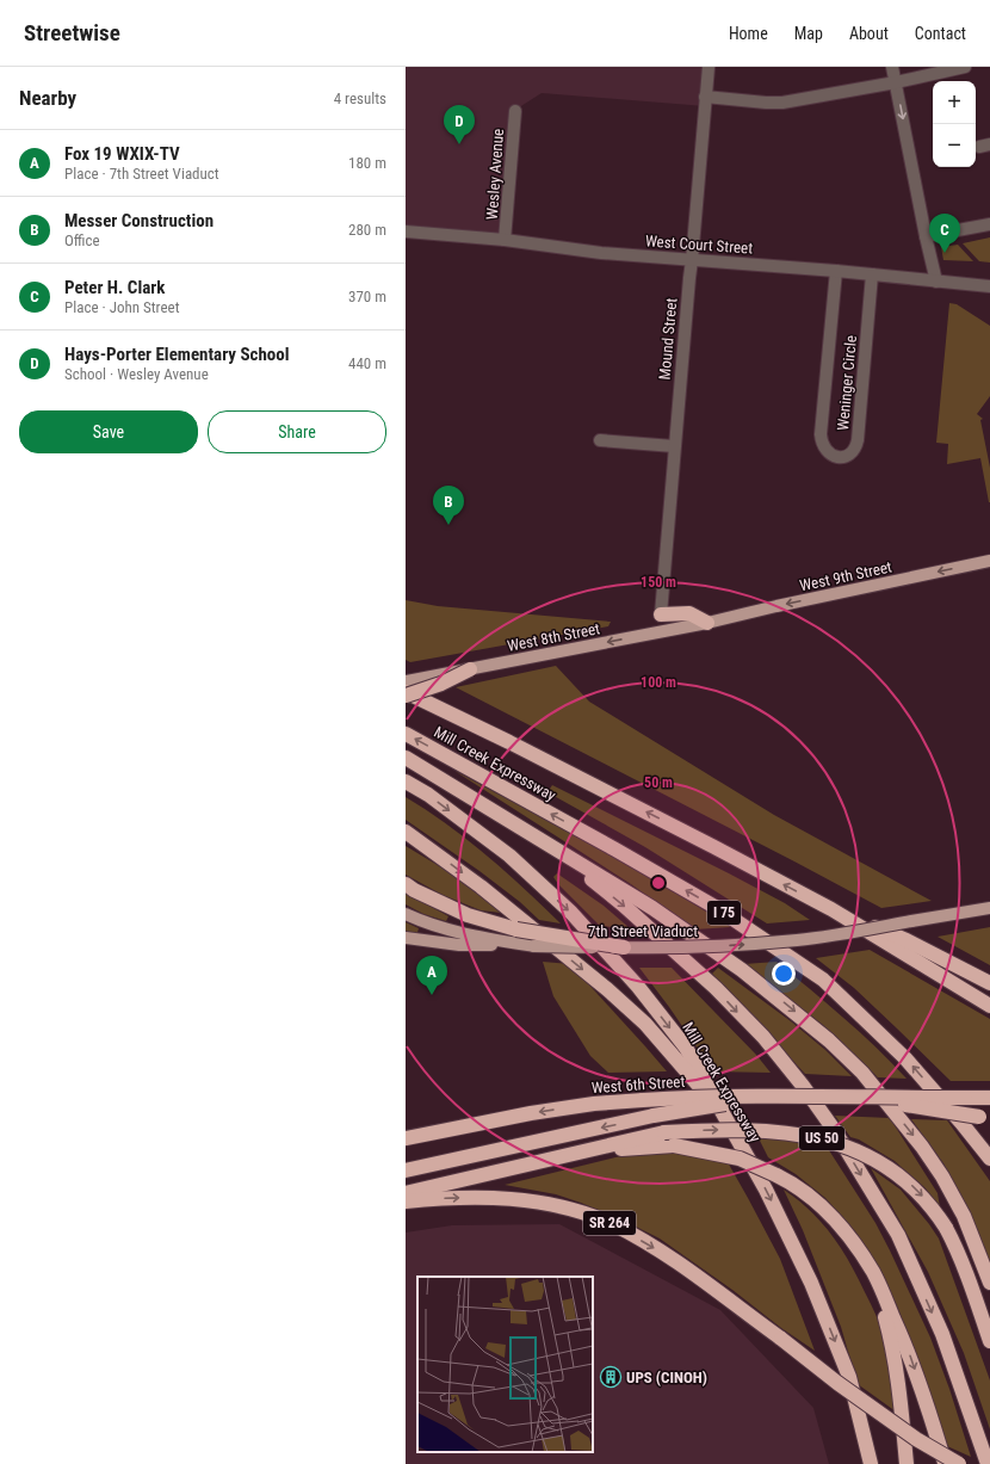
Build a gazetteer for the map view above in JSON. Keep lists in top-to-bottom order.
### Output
{
  "streets": {
    "highway": [
      "Mill Creek Expressway",
      "I 75",
      "West 6th Street",
      "US 50",
      "SR 264"
    ],
    "main road": ["West 9th Street", "West 8th Street", "7th Street Viaduct"],
    "street": [
      "Wesley Avenue",
      "West Court Street",
      "Mound Street",
      "Weninger Circle"
    ]
  },
  "crossings": [
    ["Wesley Avenue", "West Court Street"],
    ["West Court Street", "Mound Street"],
    ["West Court Street", "Weninger Circle"],
    ["West 9th Street", "West 8th Street"]
  ],
  "one_way": ["West 9th Street", "West 8th Street", "7th Street Viaduct"],
  "places": {
    "building": ["UPS (CINOH)"]
  },
  "page": {
    "header": "Streetwise",
    "nav": [
      "Home",
      "Map",
      "About",
      "Contact"
    ],
    "heading": ["Nearby", "4 results"],
    "map_buttons": ["+", "−"],
    "pins": [
      "D",
      "C",
      "B",
      "A"
    ],
    "list": [
      {
        "mark": "A",
        "name": "Fox 19 WXIX-TV",
        "note": "Place · 7th Street Viaduct",
        "value": "180 m"
      },
      {
        "mark": "B",
        "name": "Messer Construction",
        "note": "Office",
        "value": "280 m"
      },
      {
        "mark": "C",
        "name": "Peter H. Clark",
        "note": "Place · John Street",
        "value": "370 m"
      },
      {
        "mark": "D",
        "name": "Hays-Porter Elementary School",
        "note": "School · Wesley Avenue",
        "value": "440 m"
      }
    ],
    "buttons": ["Save", "Share"]
  },
  "rings": ["150 m", "100 m", "50 m"]
}
